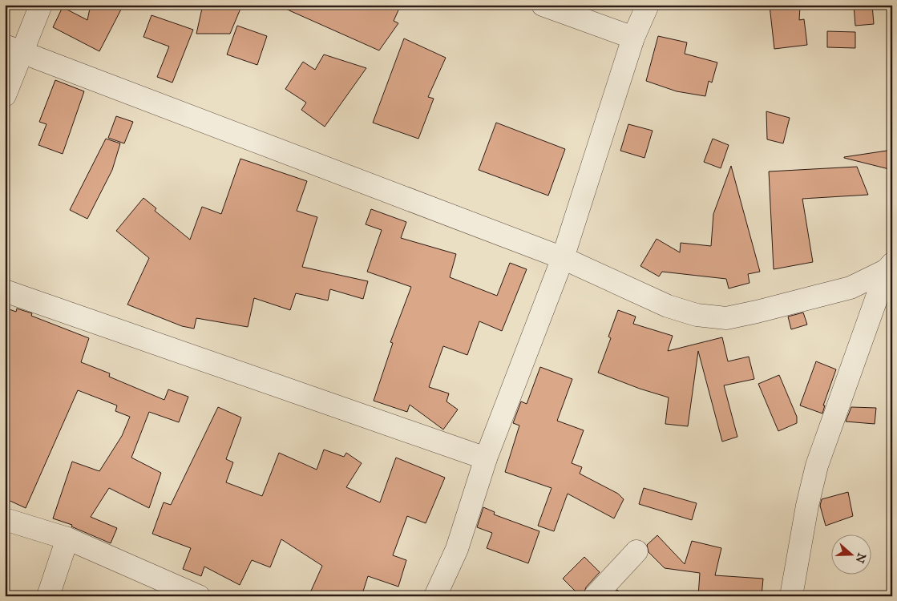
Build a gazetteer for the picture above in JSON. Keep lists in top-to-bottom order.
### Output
{
  "north": "right"
}
